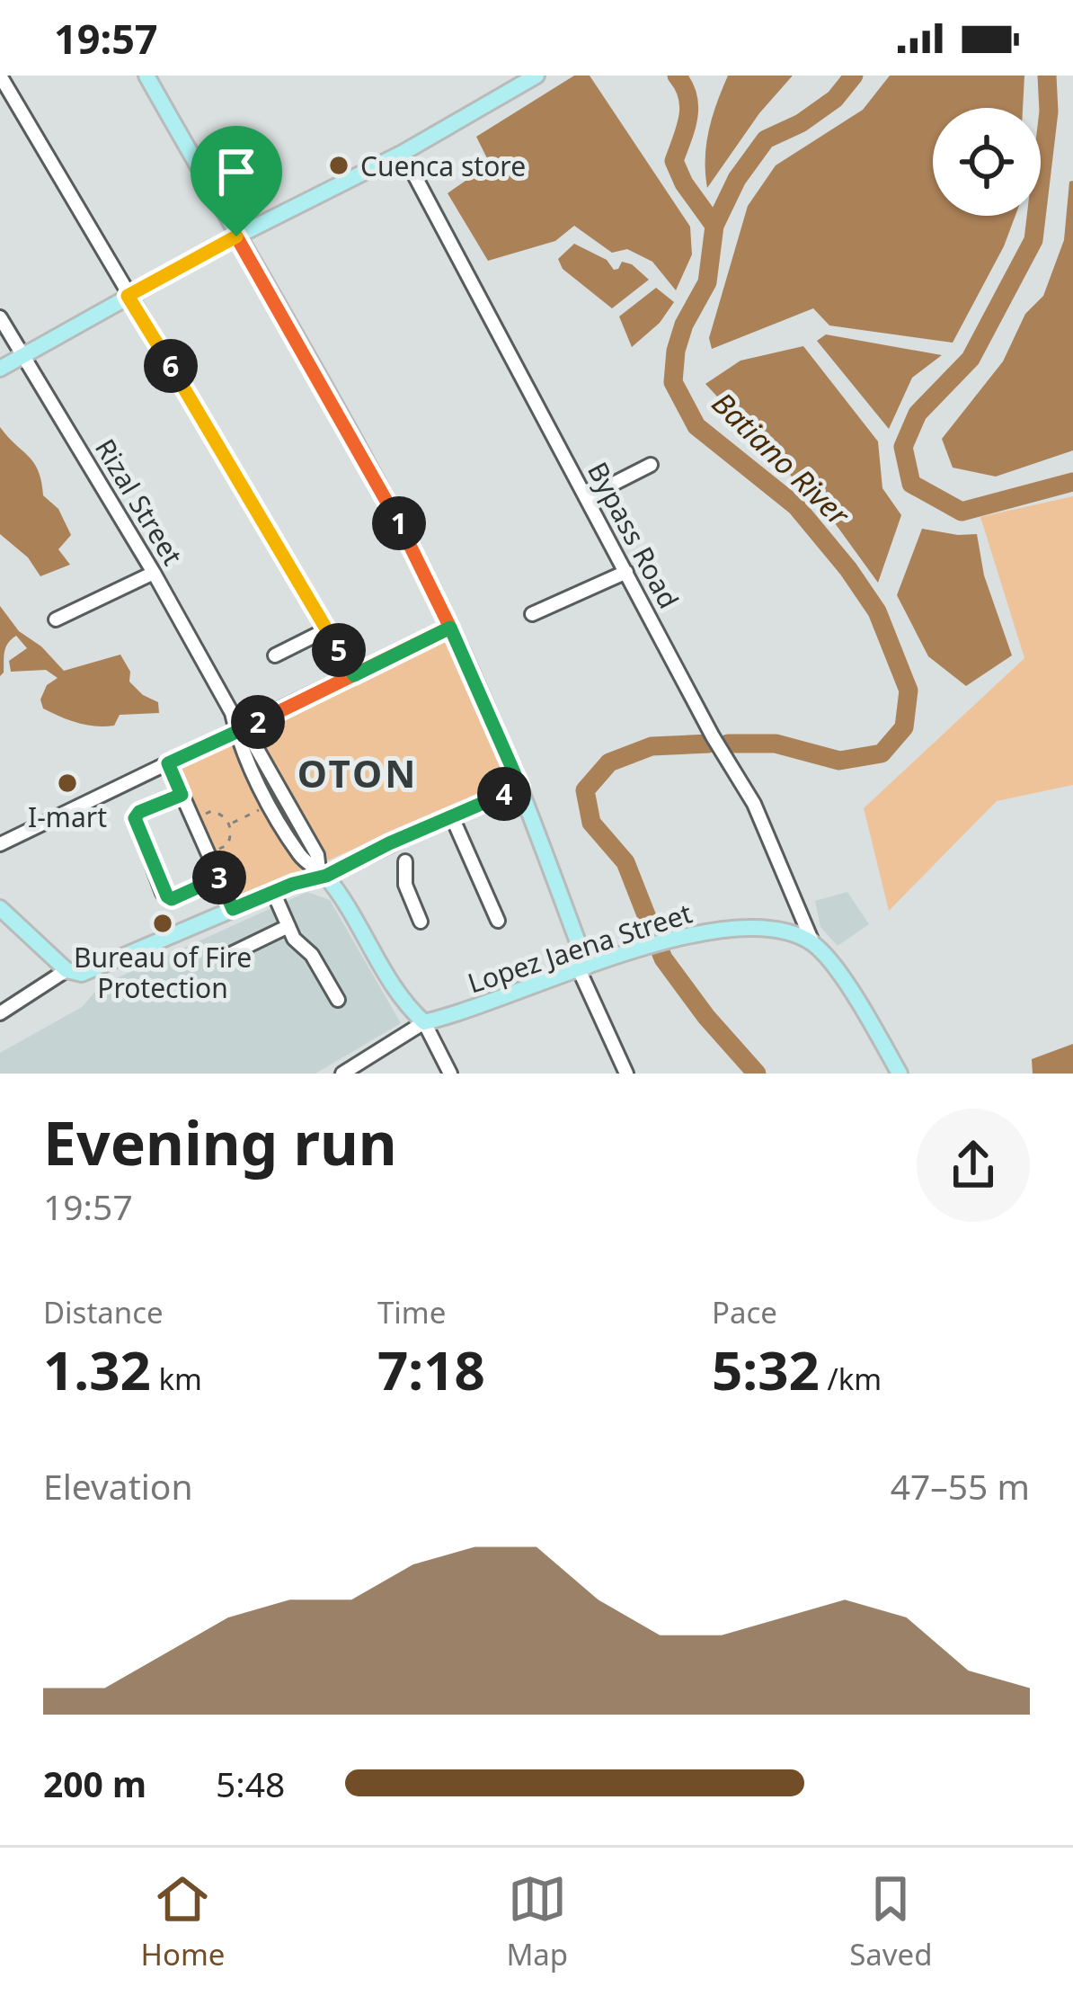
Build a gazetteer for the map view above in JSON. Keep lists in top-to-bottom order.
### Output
{
  "streets": {
    "main road": ["Rizal Street", "Lopez Jaena Street"],
    "street": ["Bypass Road"]
  },
  "crossings": [
    ["Rizal Street", "Lopez Jaena Street"],
    ["Bypass Road", "Lopez Jaena Street"]
  ],
  "districts": ["OTON"],
  "water": ["Batiano River"],
  "places": ["Cuenca store", "I-mart", "Bureau of Fire Protection"],
  "page": {
    "status": "19:57",
    "pins": [
      "6",
      "1",
      "5",
      "2",
      "4",
      "3"
    ],
    "heading": ["Evening run", "19:57"],
    "stats": [
      ["Distance", "1.32 km"],
      ["Time", "7:18"],
      ["Pace", "5:32 /km"]
    ],
    "chart": ["Elevation", "47–55 m"],
    "list": [
      {
        "name": "200 m",
        "note": "5:48"
      }
    ],
    "tabs": ["Home", "Map", "Saved"]
  }
}
